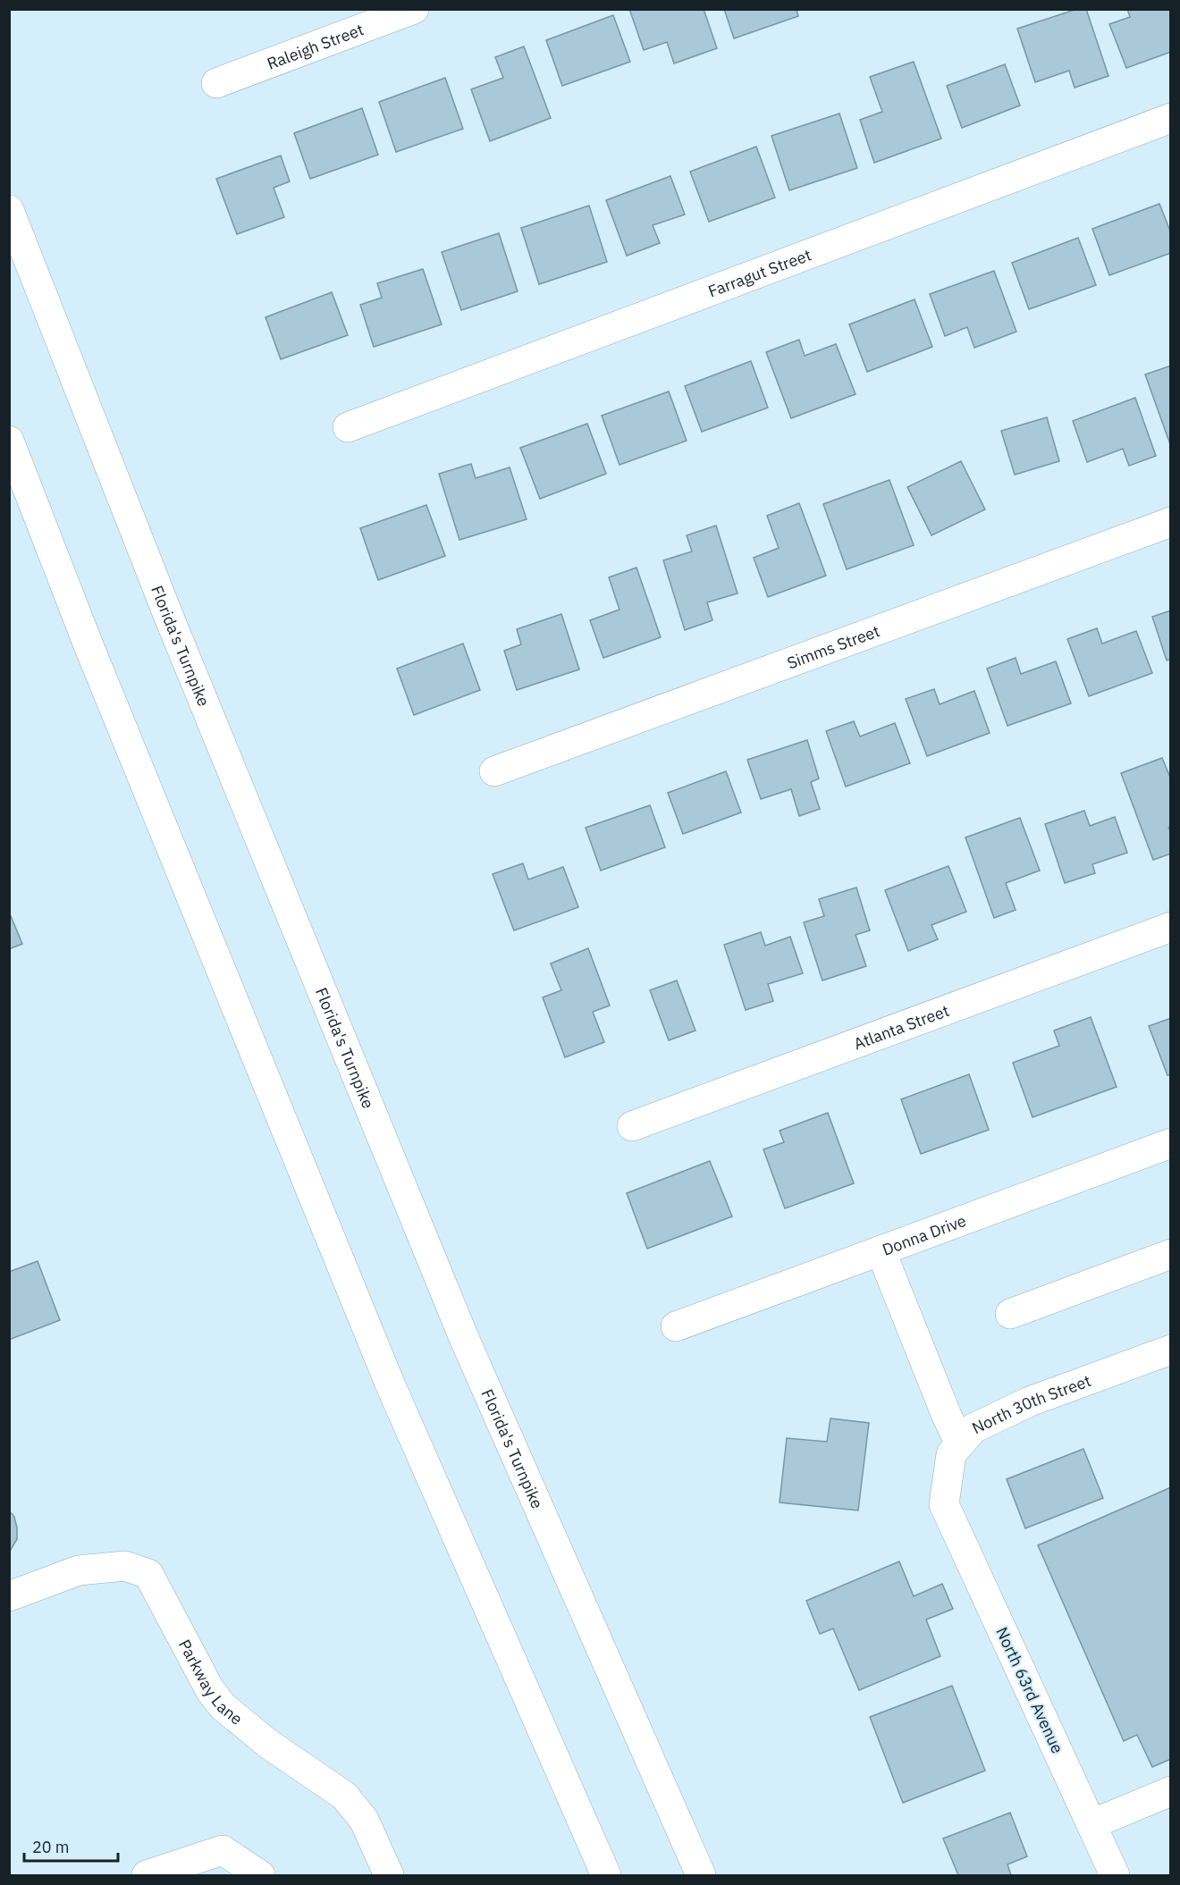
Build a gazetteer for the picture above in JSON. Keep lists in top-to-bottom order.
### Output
{
  "streets": {
    "main road": [
      "Raleigh Street",
      "Farragut Street",
      "Florida's Turnpike",
      "Simms Street",
      "Atlanta Street",
      "Donna Drive",
      "North 30th Street",
      "Parkway Lane",
      "North 63rd Avenue"
    ]
  },
  "crossings": [
    ["North 30th Street", "North 63rd Avenue"]
  ],
  "scale_bar": "20 m"
}
